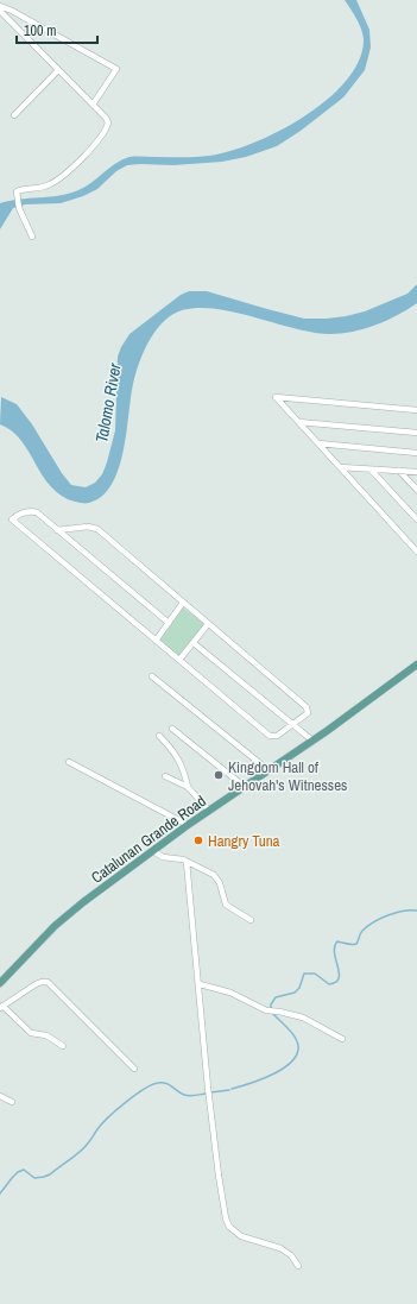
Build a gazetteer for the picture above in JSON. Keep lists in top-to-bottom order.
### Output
{
  "streets": {
    "main road": ["Catalunan Grande Road"]
  },
  "water": ["Talomo River"],
  "places": ["Kingdom Hall of Jehovah's Witnesses", "Hangry Tuna"],
  "scale_bar": "100 m"
}
